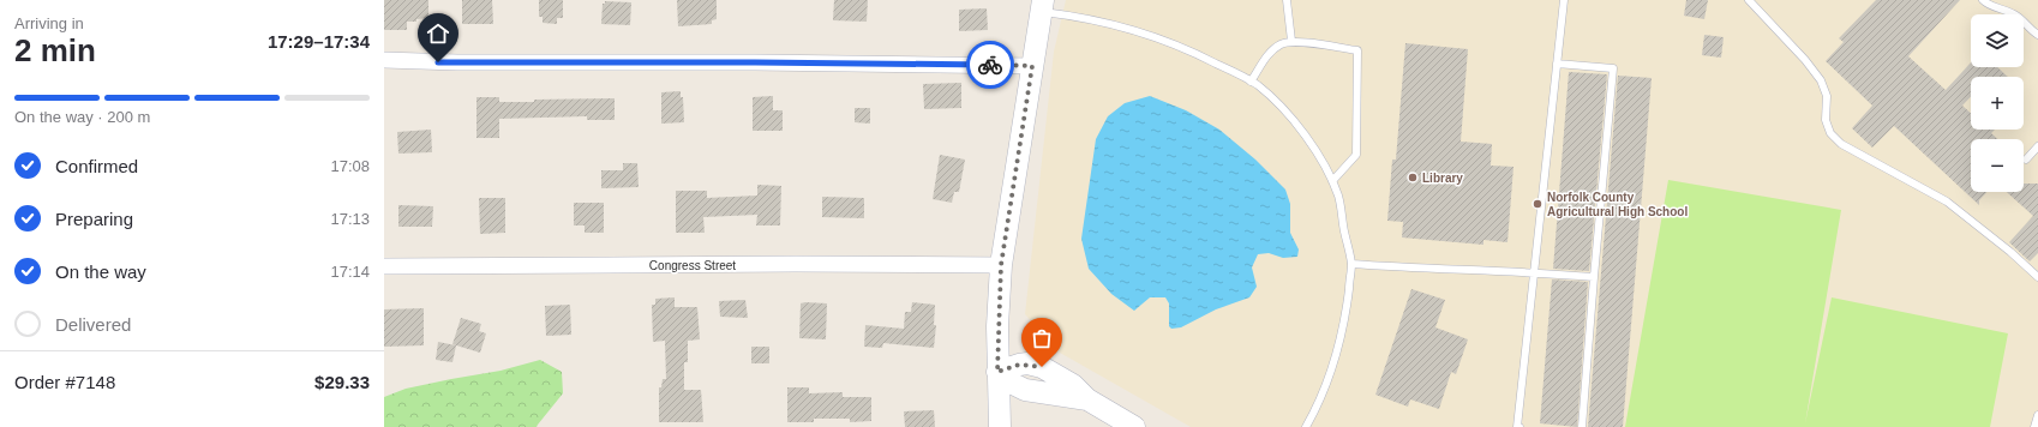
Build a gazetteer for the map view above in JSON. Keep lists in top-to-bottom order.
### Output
{
  "streets": {
    "street": ["Congress Street"]
  },
  "places": ["Library", "Norfolk County Agricultural High School"],
  "page": {
    "heading": ["2 min", "Arriving in", "17:29–17:34"],
    "panel": ["Order #7148", "$29.33"],
    "map_buttons": ["+", "−"],
    "bar": "On the way · 200 m",
    "list": [
      ["Confirmed", "17:08"],
      ["Preparing", "17:13"],
      ["On the way", "17:14"],
      "Delivered"
    ]
  }
}
